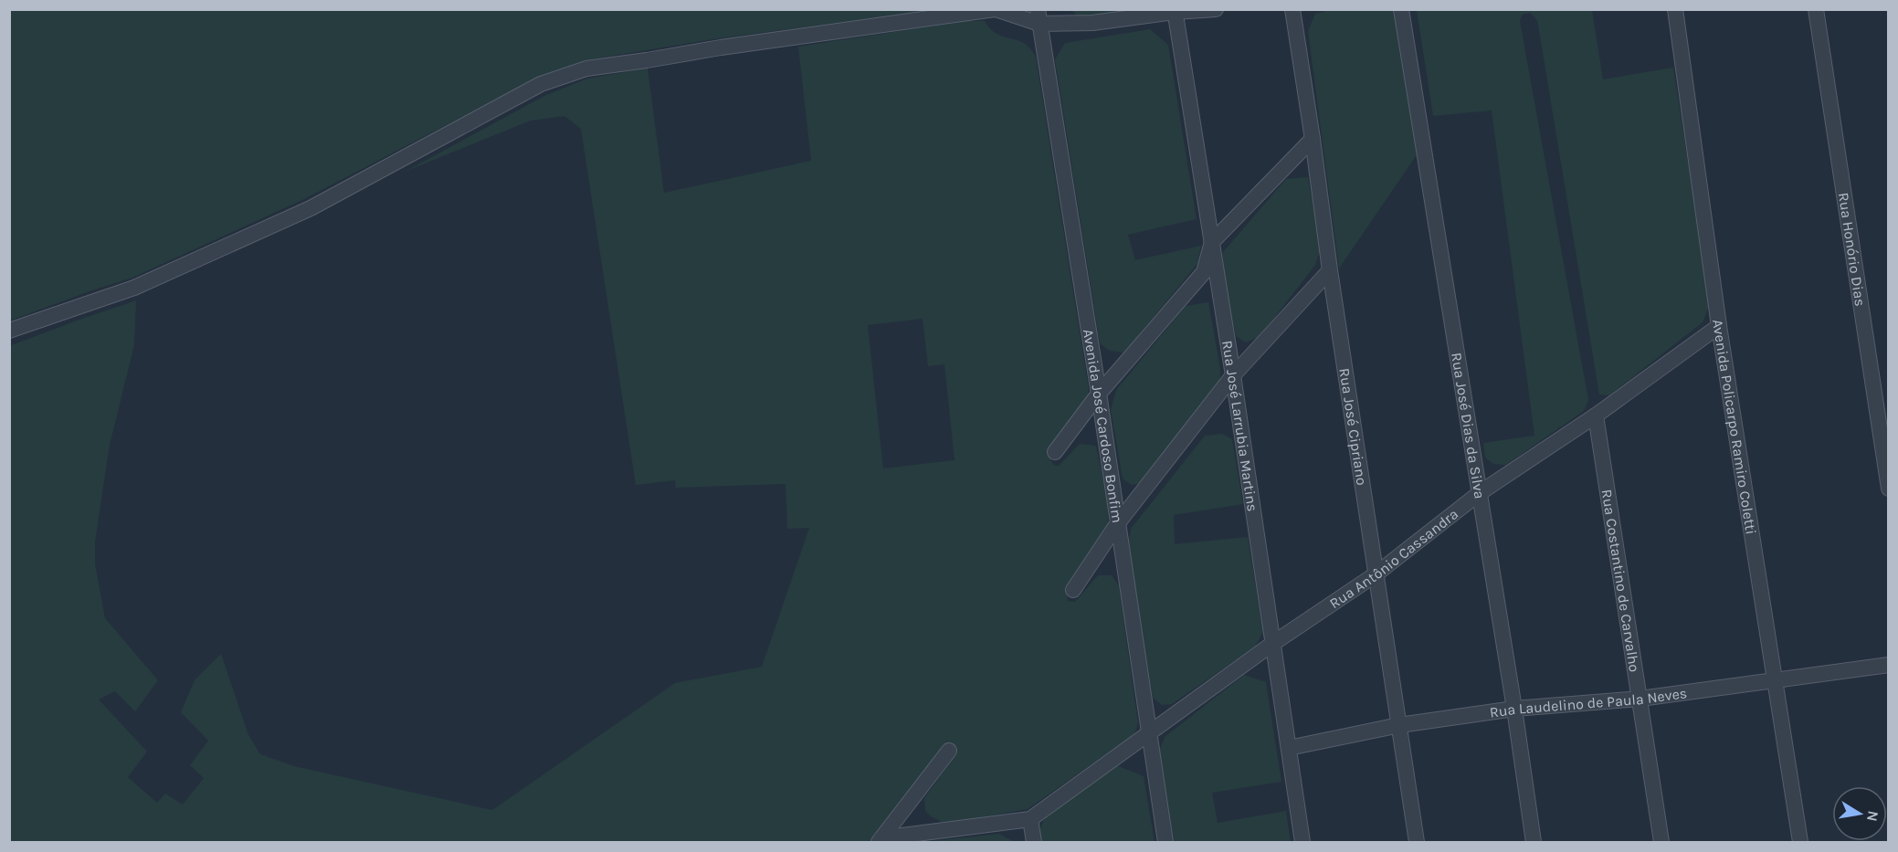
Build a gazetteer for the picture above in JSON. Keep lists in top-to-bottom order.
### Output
{
  "streets": {
    "street": [
      "Rua Honório Dias",
      "Avenida José Cardoso Bonfim",
      "Rua José Larrubia Martins",
      "Rua José Dias da Silva",
      "Rua José Cipriano",
      "Avenida Policarpo Ramiro Coletti",
      "Rua Antônio Cassandra",
      "Rua Costantino de Carvalho",
      "Rua Laudelino de Paula Neves"
    ]
  },
  "crossings": [
    ["Avenida José Cardoso Bonfim", "Rua Antônio Cassandra"],
    ["Rua José Larrubia Martins", "Rua Antônio Cassandra"],
    ["Rua José Larrubia Martins", "Rua Laudelino de Paula Neves"],
    ["Rua José Dias da Silva", "Rua Antônio Cassandra"],
    ["Rua José Dias da Silva", "Rua Laudelino de Paula Neves"],
    ["Rua José Cipriano", "Rua Antônio Cassandra"],
    ["Rua José Cipriano", "Rua Laudelino de Paula Neves"],
    ["Avenida Policarpo Ramiro Coletti", "Rua Antônio Cassandra"],
    ["Avenida Policarpo Ramiro Coletti", "Rua Laudelino de Paula Neves"],
    ["Rua Antônio Cassandra", "Rua Costantino de Carvalho"],
    ["Rua Costantino de Carvalho", "Rua Laudelino de Paula Neves"]
  ],
  "north": "right"
}
